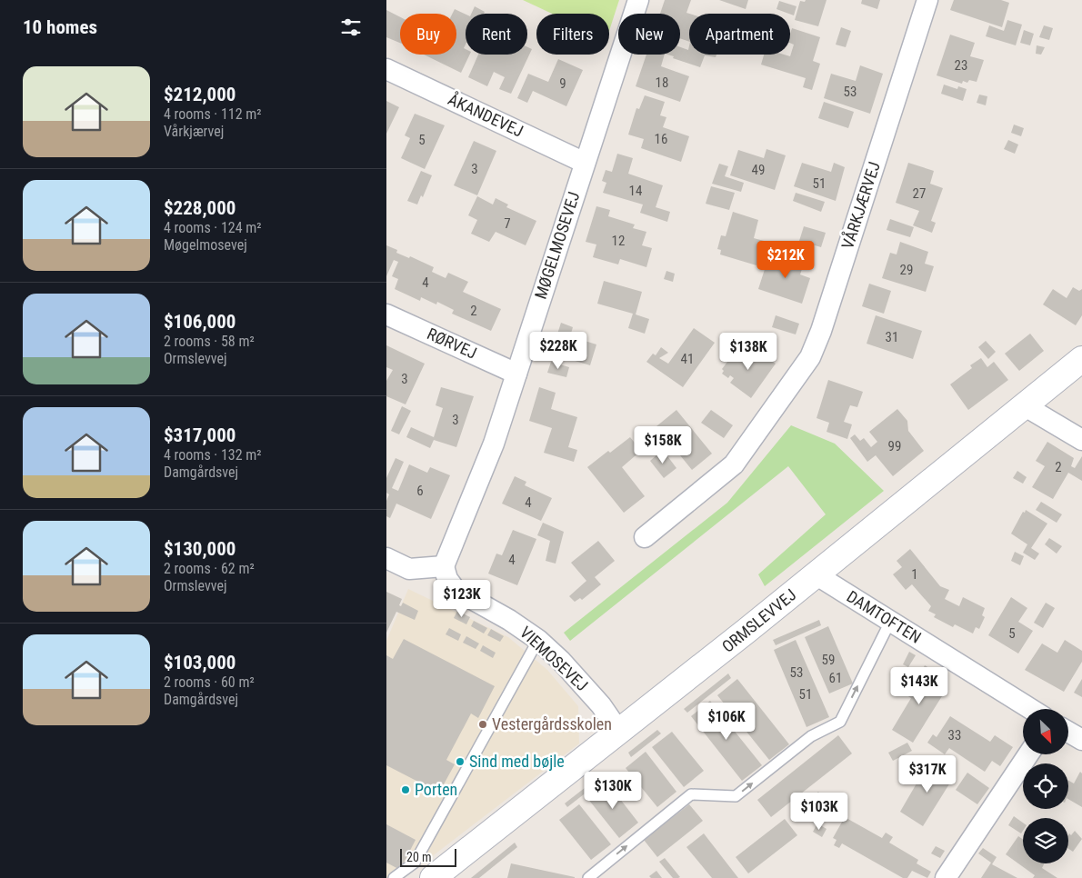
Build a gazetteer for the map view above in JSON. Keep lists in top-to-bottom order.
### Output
{
  "streets": {
    "street": [
      "ÅKANDEVEJ",
      "VÅRKJÆRVEJ",
      "MØGELMOSEVEJ",
      "RØRVEJ",
      "DAMTOFTEN",
      "ORMSLEVVEJ",
      "VIEMOSEVEJ"
    ]
  },
  "crossings": [
    ["ÅKANDEVEJ", "MØGELMOSEVEJ"],
    ["MØGELMOSEVEJ", "RØRVEJ"],
    ["MØGELMOSEVEJ", "VIEMOSEVEJ"],
    ["DAMTOFTEN", "ORMSLEVVEJ"],
    ["ORMSLEVVEJ", "VIEMOSEVEJ"]
  ],
  "places": ["Vestergårdsskolen", "Sind med bøjle", "Porten"],
  "house_numbers": [
    "23",
    "18",
    "9",
    "53",
    "16",
    "5",
    "3",
    "49",
    "51",
    "14",
    "27",
    "7",
    "12",
    "29",
    "4",
    "2",
    "31",
    "41",
    "3",
    "3",
    "99",
    "2",
    "6",
    "4",
    "4",
    "1",
    "5",
    "59",
    "53",
    "61",
    "51",
    "33"
  ],
  "scale_bar": "20 m",
  "north": "bottom right",
  "page": {
    "heading": "10 homes",
    "chip": [
      "Buy",
      "Rent",
      "Filters",
      "New",
      "Apartment"
    ],
    "list": [
      {
        "name": "$212,000",
        "note": "4 rooms · 112 m² · Vårkjærvej"
      },
      {
        "name": "$228,000",
        "note": "4 rooms · 124 m² · Møgelmosevej"
      },
      {
        "name": "$106,000",
        "note": "2 rooms · 58 m² · Ormslevvej"
      },
      {
        "name": "$317,000",
        "note": "4 rooms · 132 m² · Damgårdsvej"
      },
      {
        "name": "$130,000",
        "note": "2 rooms · 62 m² · Ormslevvej"
      },
      {
        "name": "$103,000",
        "note": "2 rooms · 60 m² · Damgårdsvej"
      }
    ],
    "price": [
      "$212K",
      "$228K",
      "$138K",
      "$158K",
      "$123K",
      "$143K",
      "$106K",
      "$317K",
      "$130K",
      "$103K"
    ],
    "scale": "20 m"
  }
}
